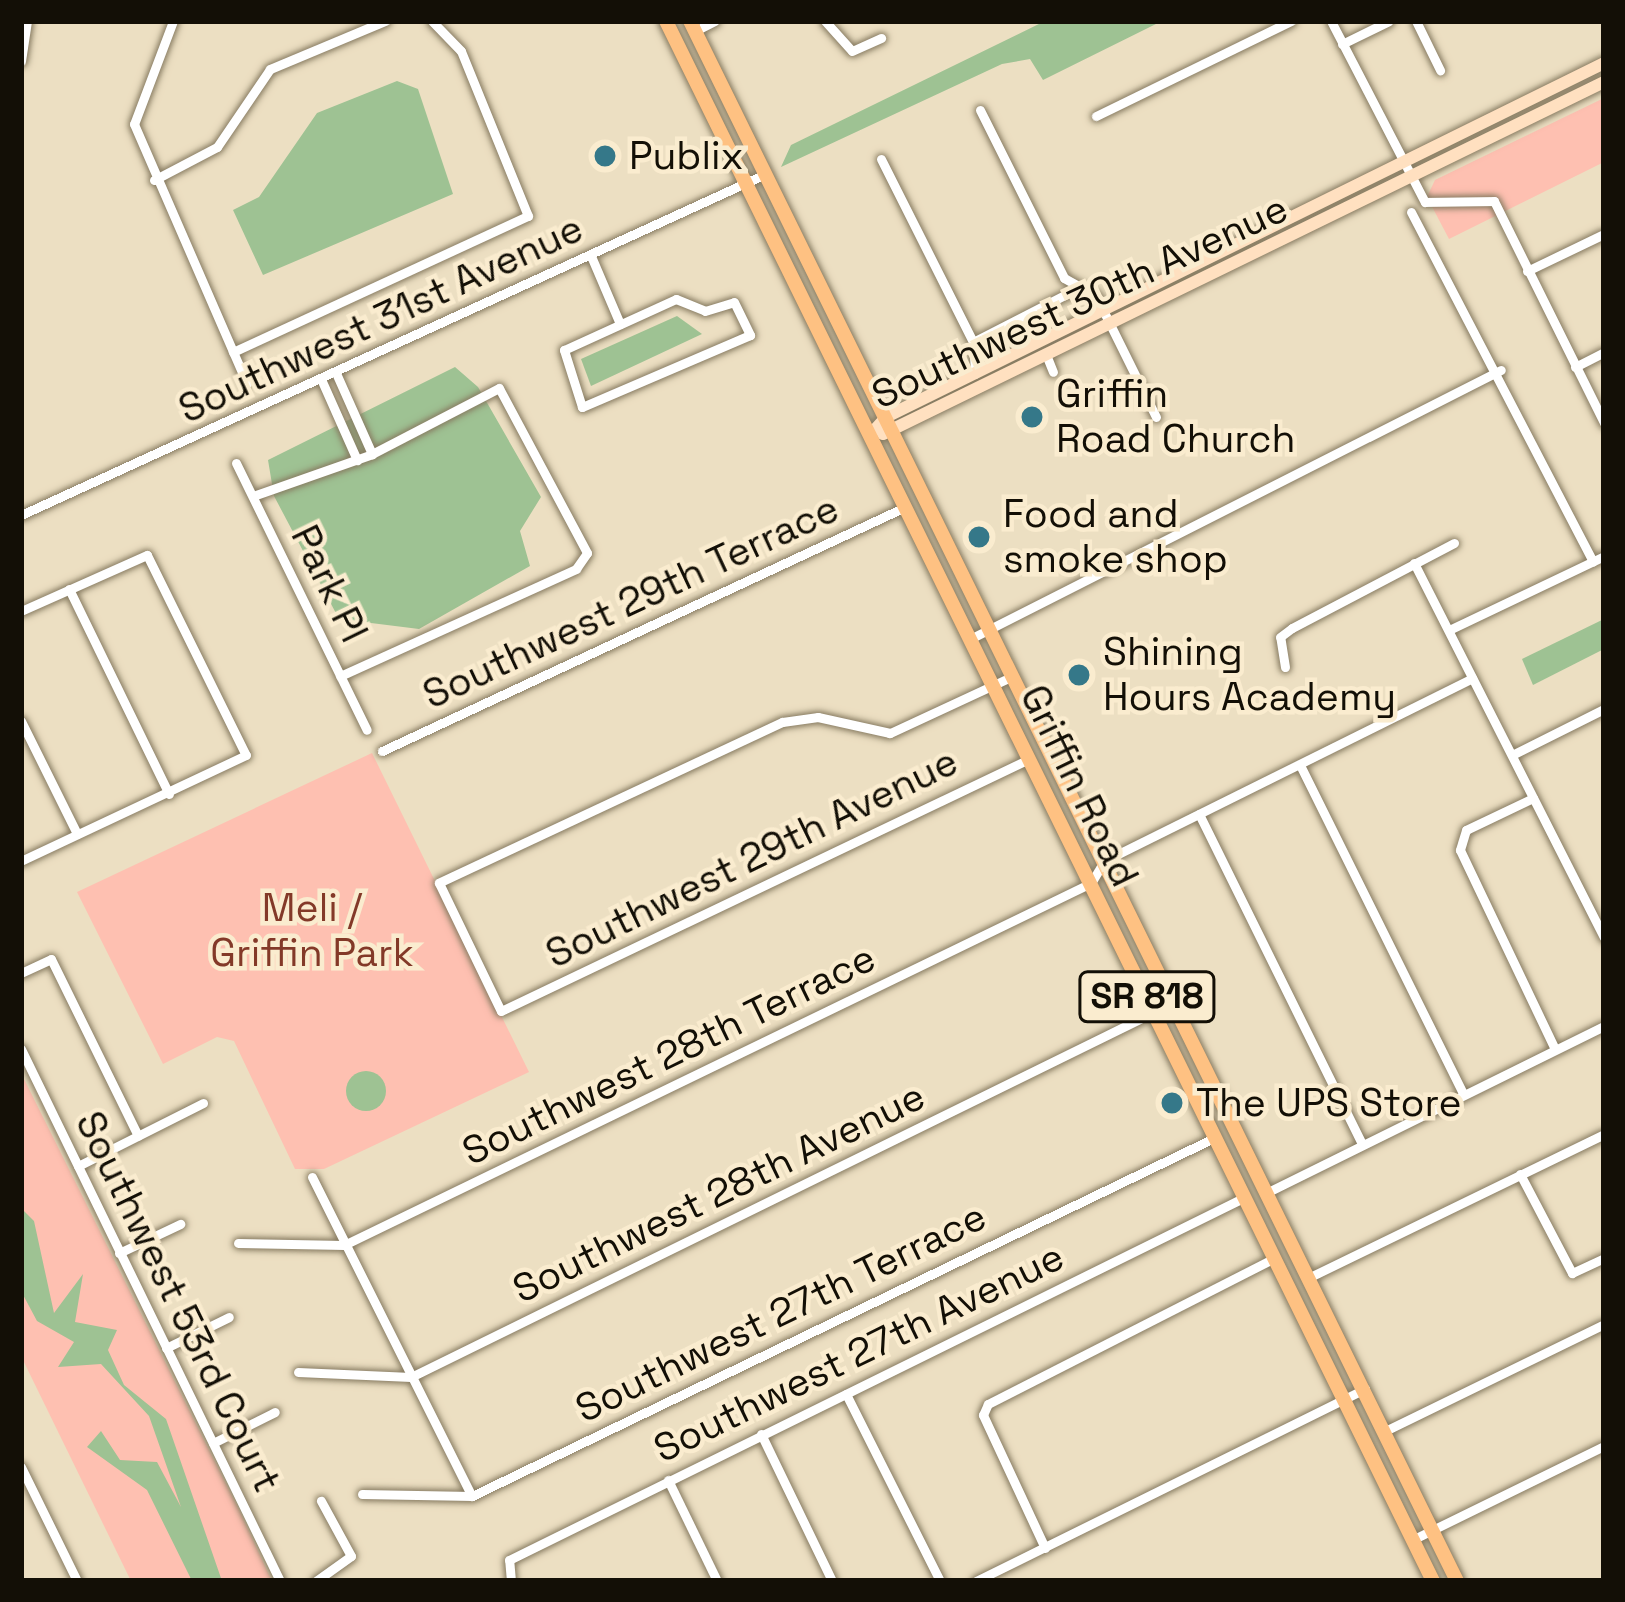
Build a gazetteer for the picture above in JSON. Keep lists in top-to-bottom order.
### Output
{
  "streets": {
    "main road": ["Southwest 30th Avenue", "Griffin Road", "SR 818"],
    "street": [
      "Southwest 31st Avenue",
      "Park Pl",
      "Southwest 29th Terrace",
      "Southwest 29th Avenue",
      "Southwest 28th Terrace",
      "Southwest 28th Avenue",
      "Southwest 53rd Court",
      "Southwest 27th Terrace",
      "Southwest 27th Avenue"
    ]
  },
  "crossings": [
    ["Southwest 30th Avenue", "Griffin Road"],
    ["Southwest 31st Avenue", "Griffin Road"],
    ["Southwest 29th Terrace", "Griffin Road"],
    ["Griffin Road", "Southwest 29th Avenue"],
    ["Griffin Road", "Southwest 28th Terrace"],
    ["Griffin Road", "Southwest 28th Avenue"],
    ["Griffin Road", "Southwest 27th Terrace"],
    ["Griffin Road", "Southwest 27th Avenue"]
  ],
  "parks": ["Meli / Griffin Park"],
  "places": [
    "Publix",
    "Griffin Road Church",
    "Food and smoke shop",
    "Shining Hours Academy",
    "The UPS Store"
  ]
}
